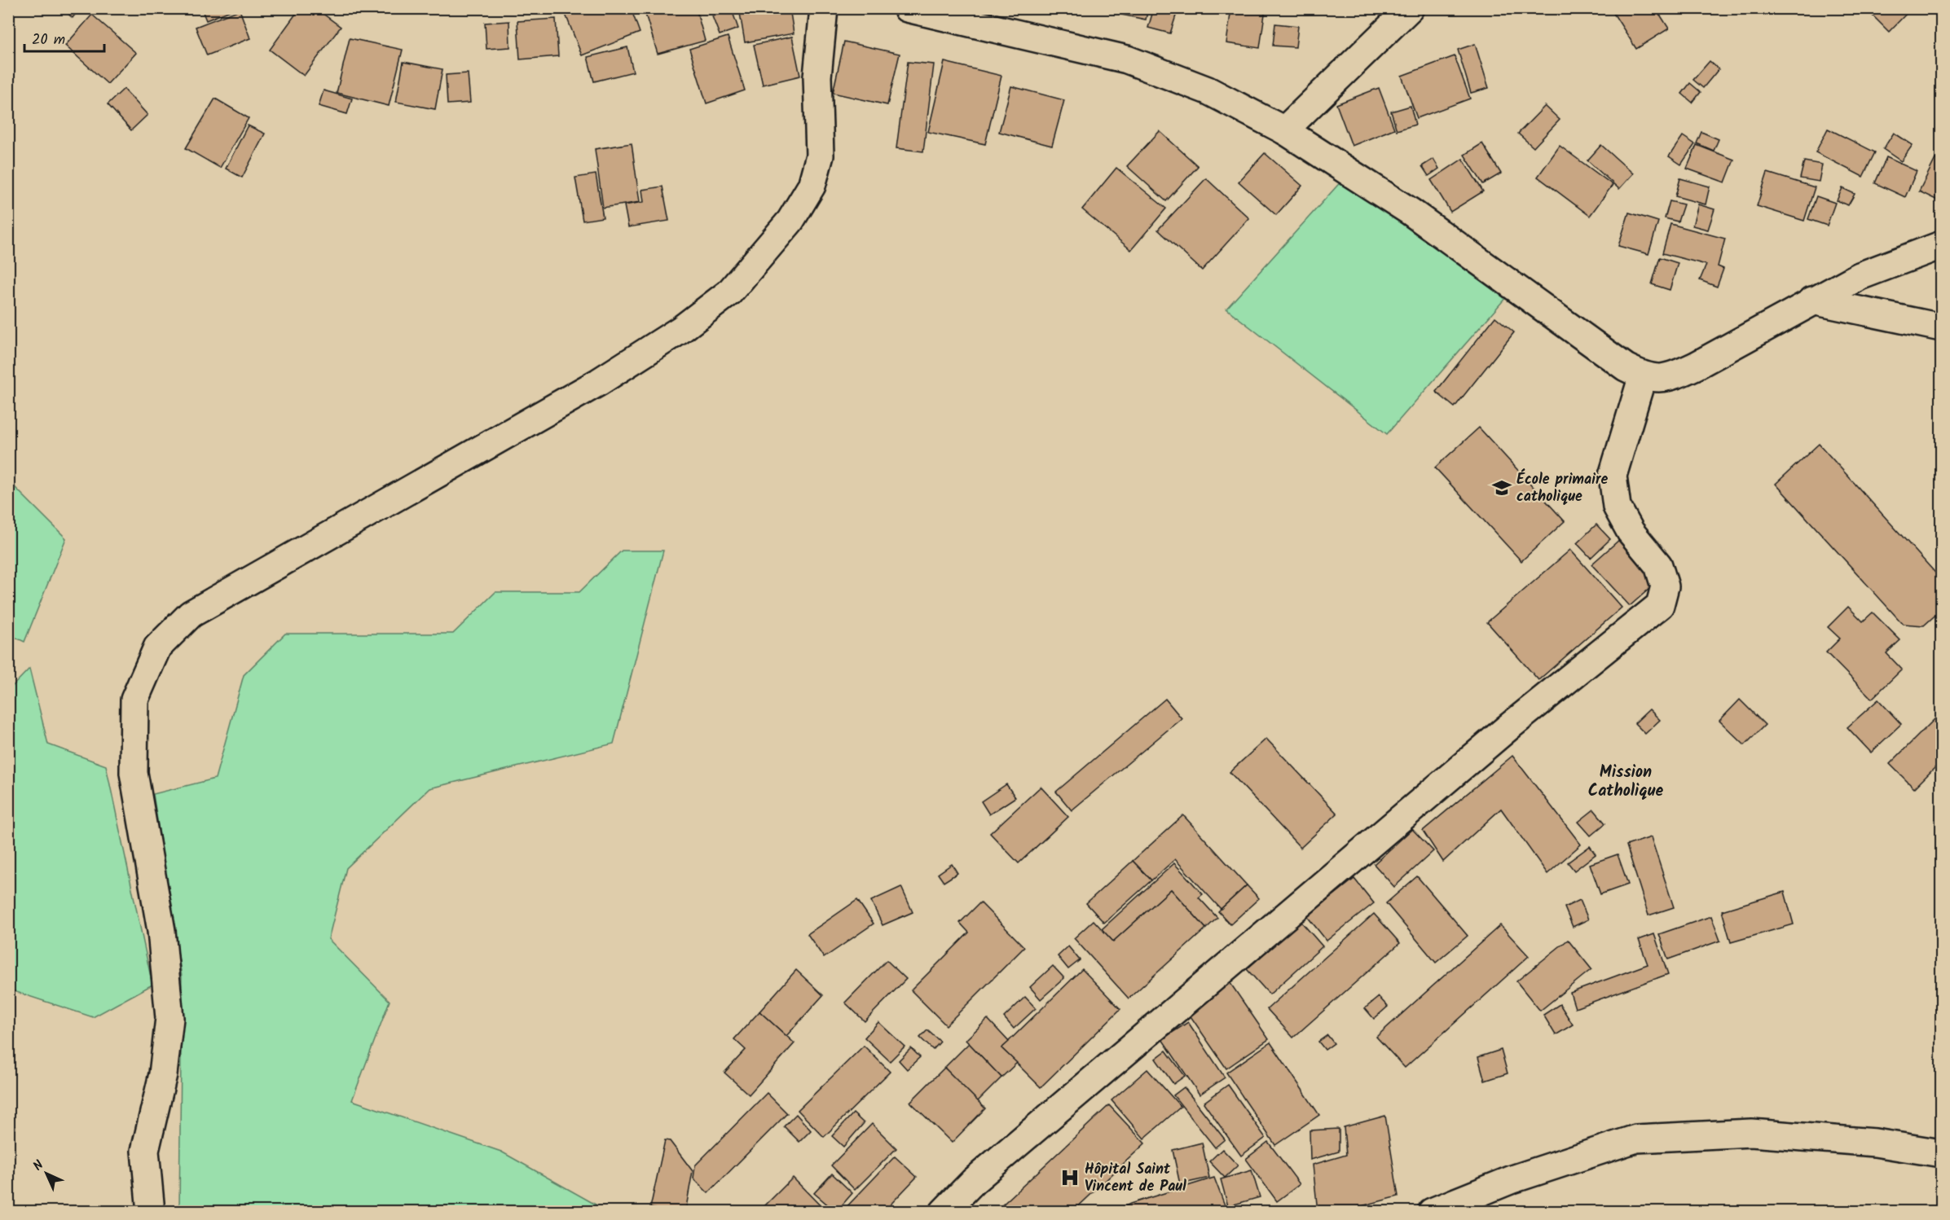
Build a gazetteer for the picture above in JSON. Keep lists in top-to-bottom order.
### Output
{
  "districts": ["Mission Catholique"],
  "places": {
    "school or university": ["École primaire catholique"],
    "hospital": ["Hôpital Saint Vincent de Paul"]
  },
  "scale_bar": "20 m",
  "north": "top left"
}
